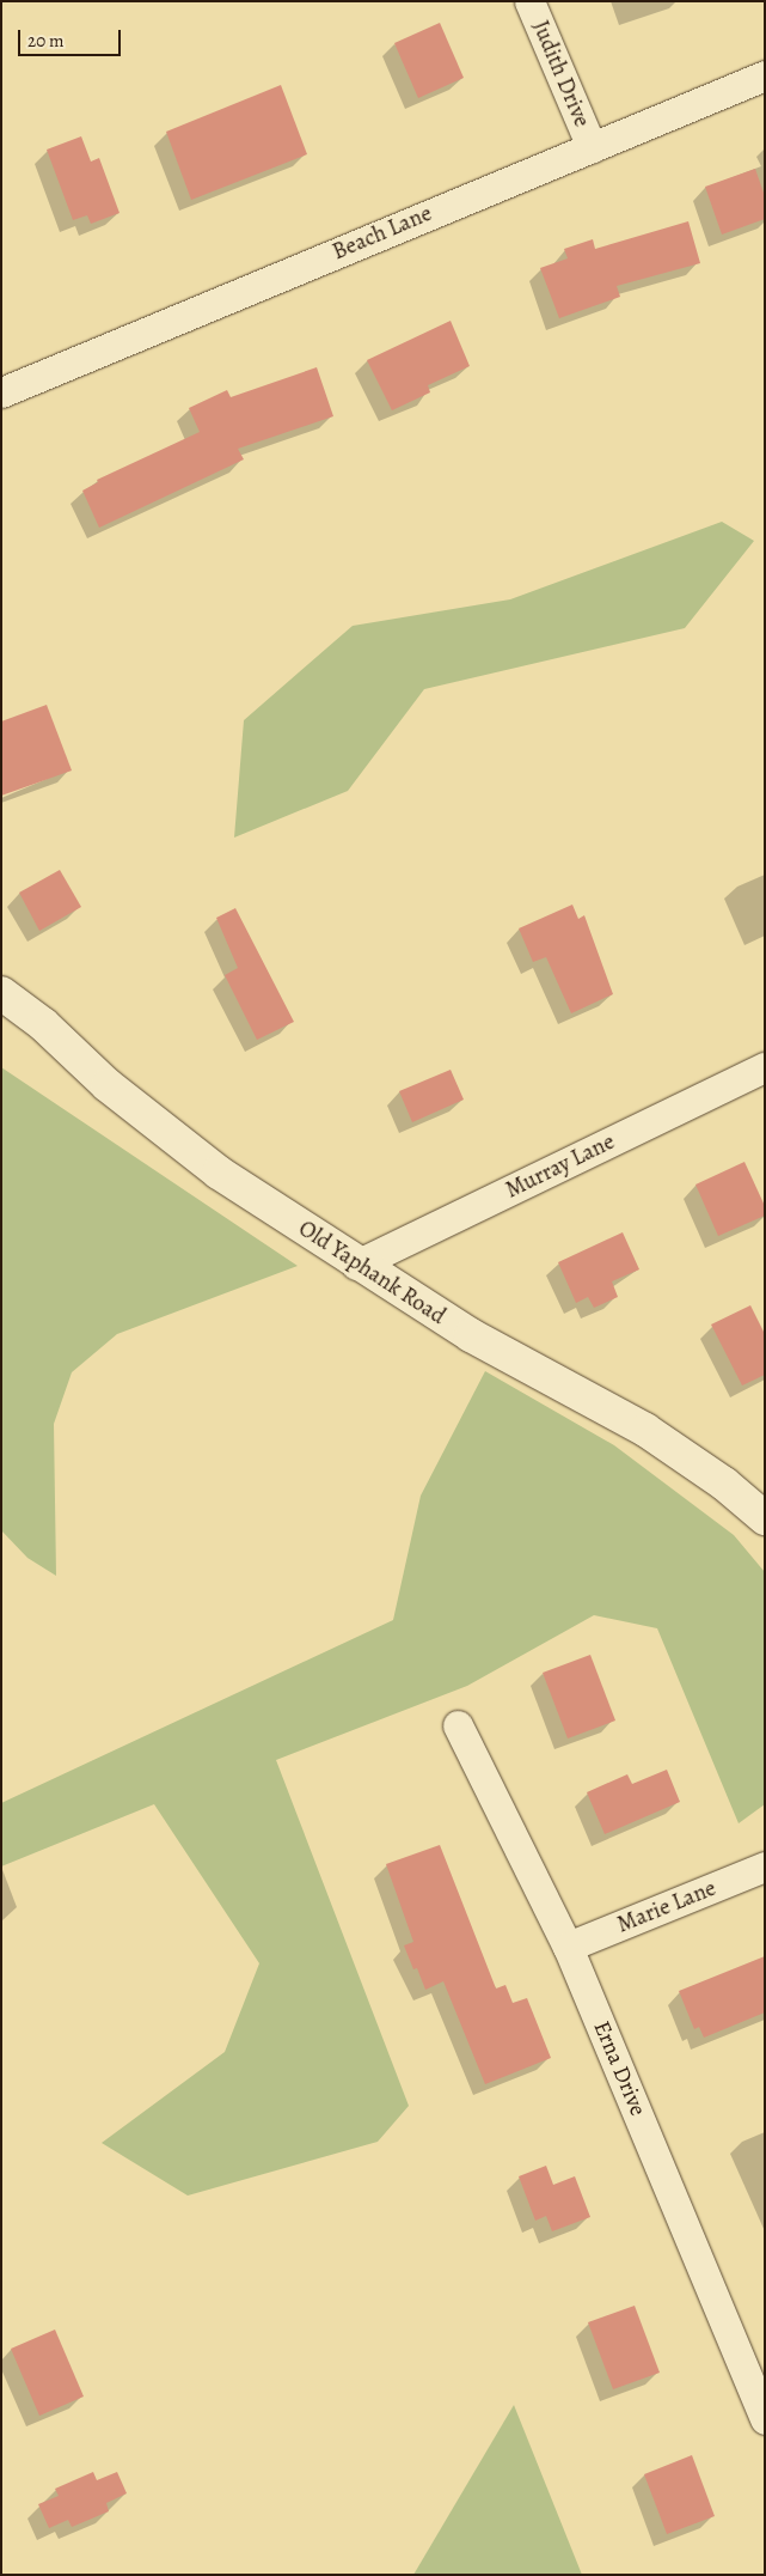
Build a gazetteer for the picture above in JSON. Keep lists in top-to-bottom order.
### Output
{
  "streets": {
    "street": [
      "Judith Drive",
      "Beach Lane",
      "Murray Lane",
      "Old Yaphank Road",
      "Marie Lane",
      "Erna Drive"
    ]
  },
  "crossings": [
    ["Judith Drive", "Beach Lane"],
    ["Murray Lane", "Old Yaphank Road"],
    ["Marie Lane", "Erna Drive"]
  ],
  "scale_bar": "20 m"
}
